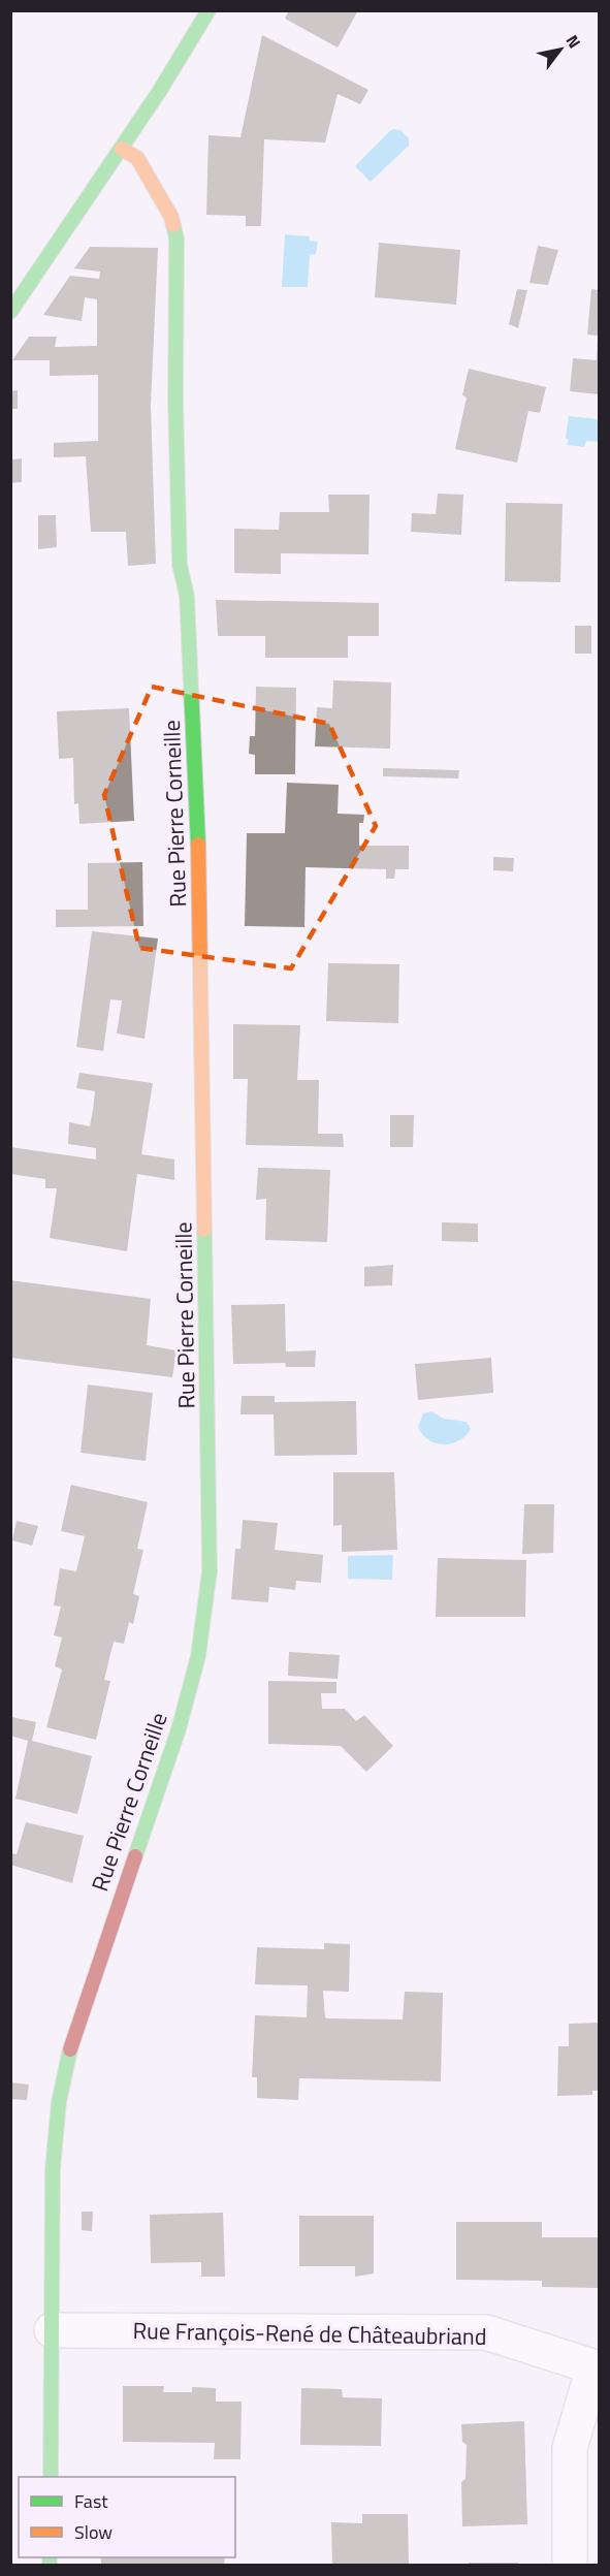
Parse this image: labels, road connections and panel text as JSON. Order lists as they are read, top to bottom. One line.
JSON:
{"streets":{"street":["Rue Pierre Corneille","Rue François-René de Châteaubriand"]},"crossings":[["Rue Pierre Corneille","Rue François-René de Châteaubriand"]],"legend":["Fast","Slow"],"north":"top right"}
